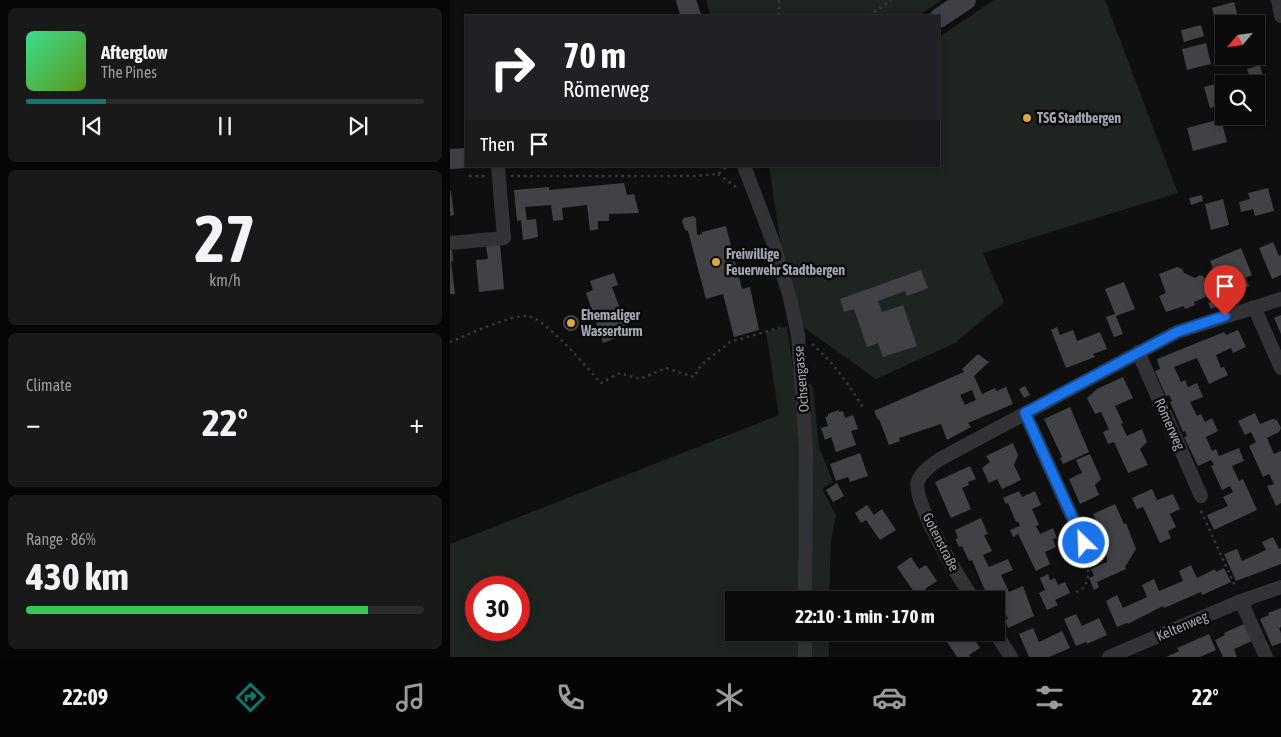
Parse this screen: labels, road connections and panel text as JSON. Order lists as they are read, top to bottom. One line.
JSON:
{"streets":{"street":["Ochsengasse","Römerweg","Gotenstraße","Keltenweg"]},"places":["TSG Stadtbergen","Freiwillige Feuerwehr Stadtbergen","Ehemaliger Wasserturm"],"north":"bottom left","page":{"turn":["70 m","Römerweg"],"song":["Afterglow","The Pines"],"then":"Then","tile":[["27","km/h"],"Climate",["Range · 86%","430 km"]],"heat":["−","22°","+"],"limit":"30","trip":"22:10 · 1 min · 170 m","tabs":["22:09","22°"]}}
